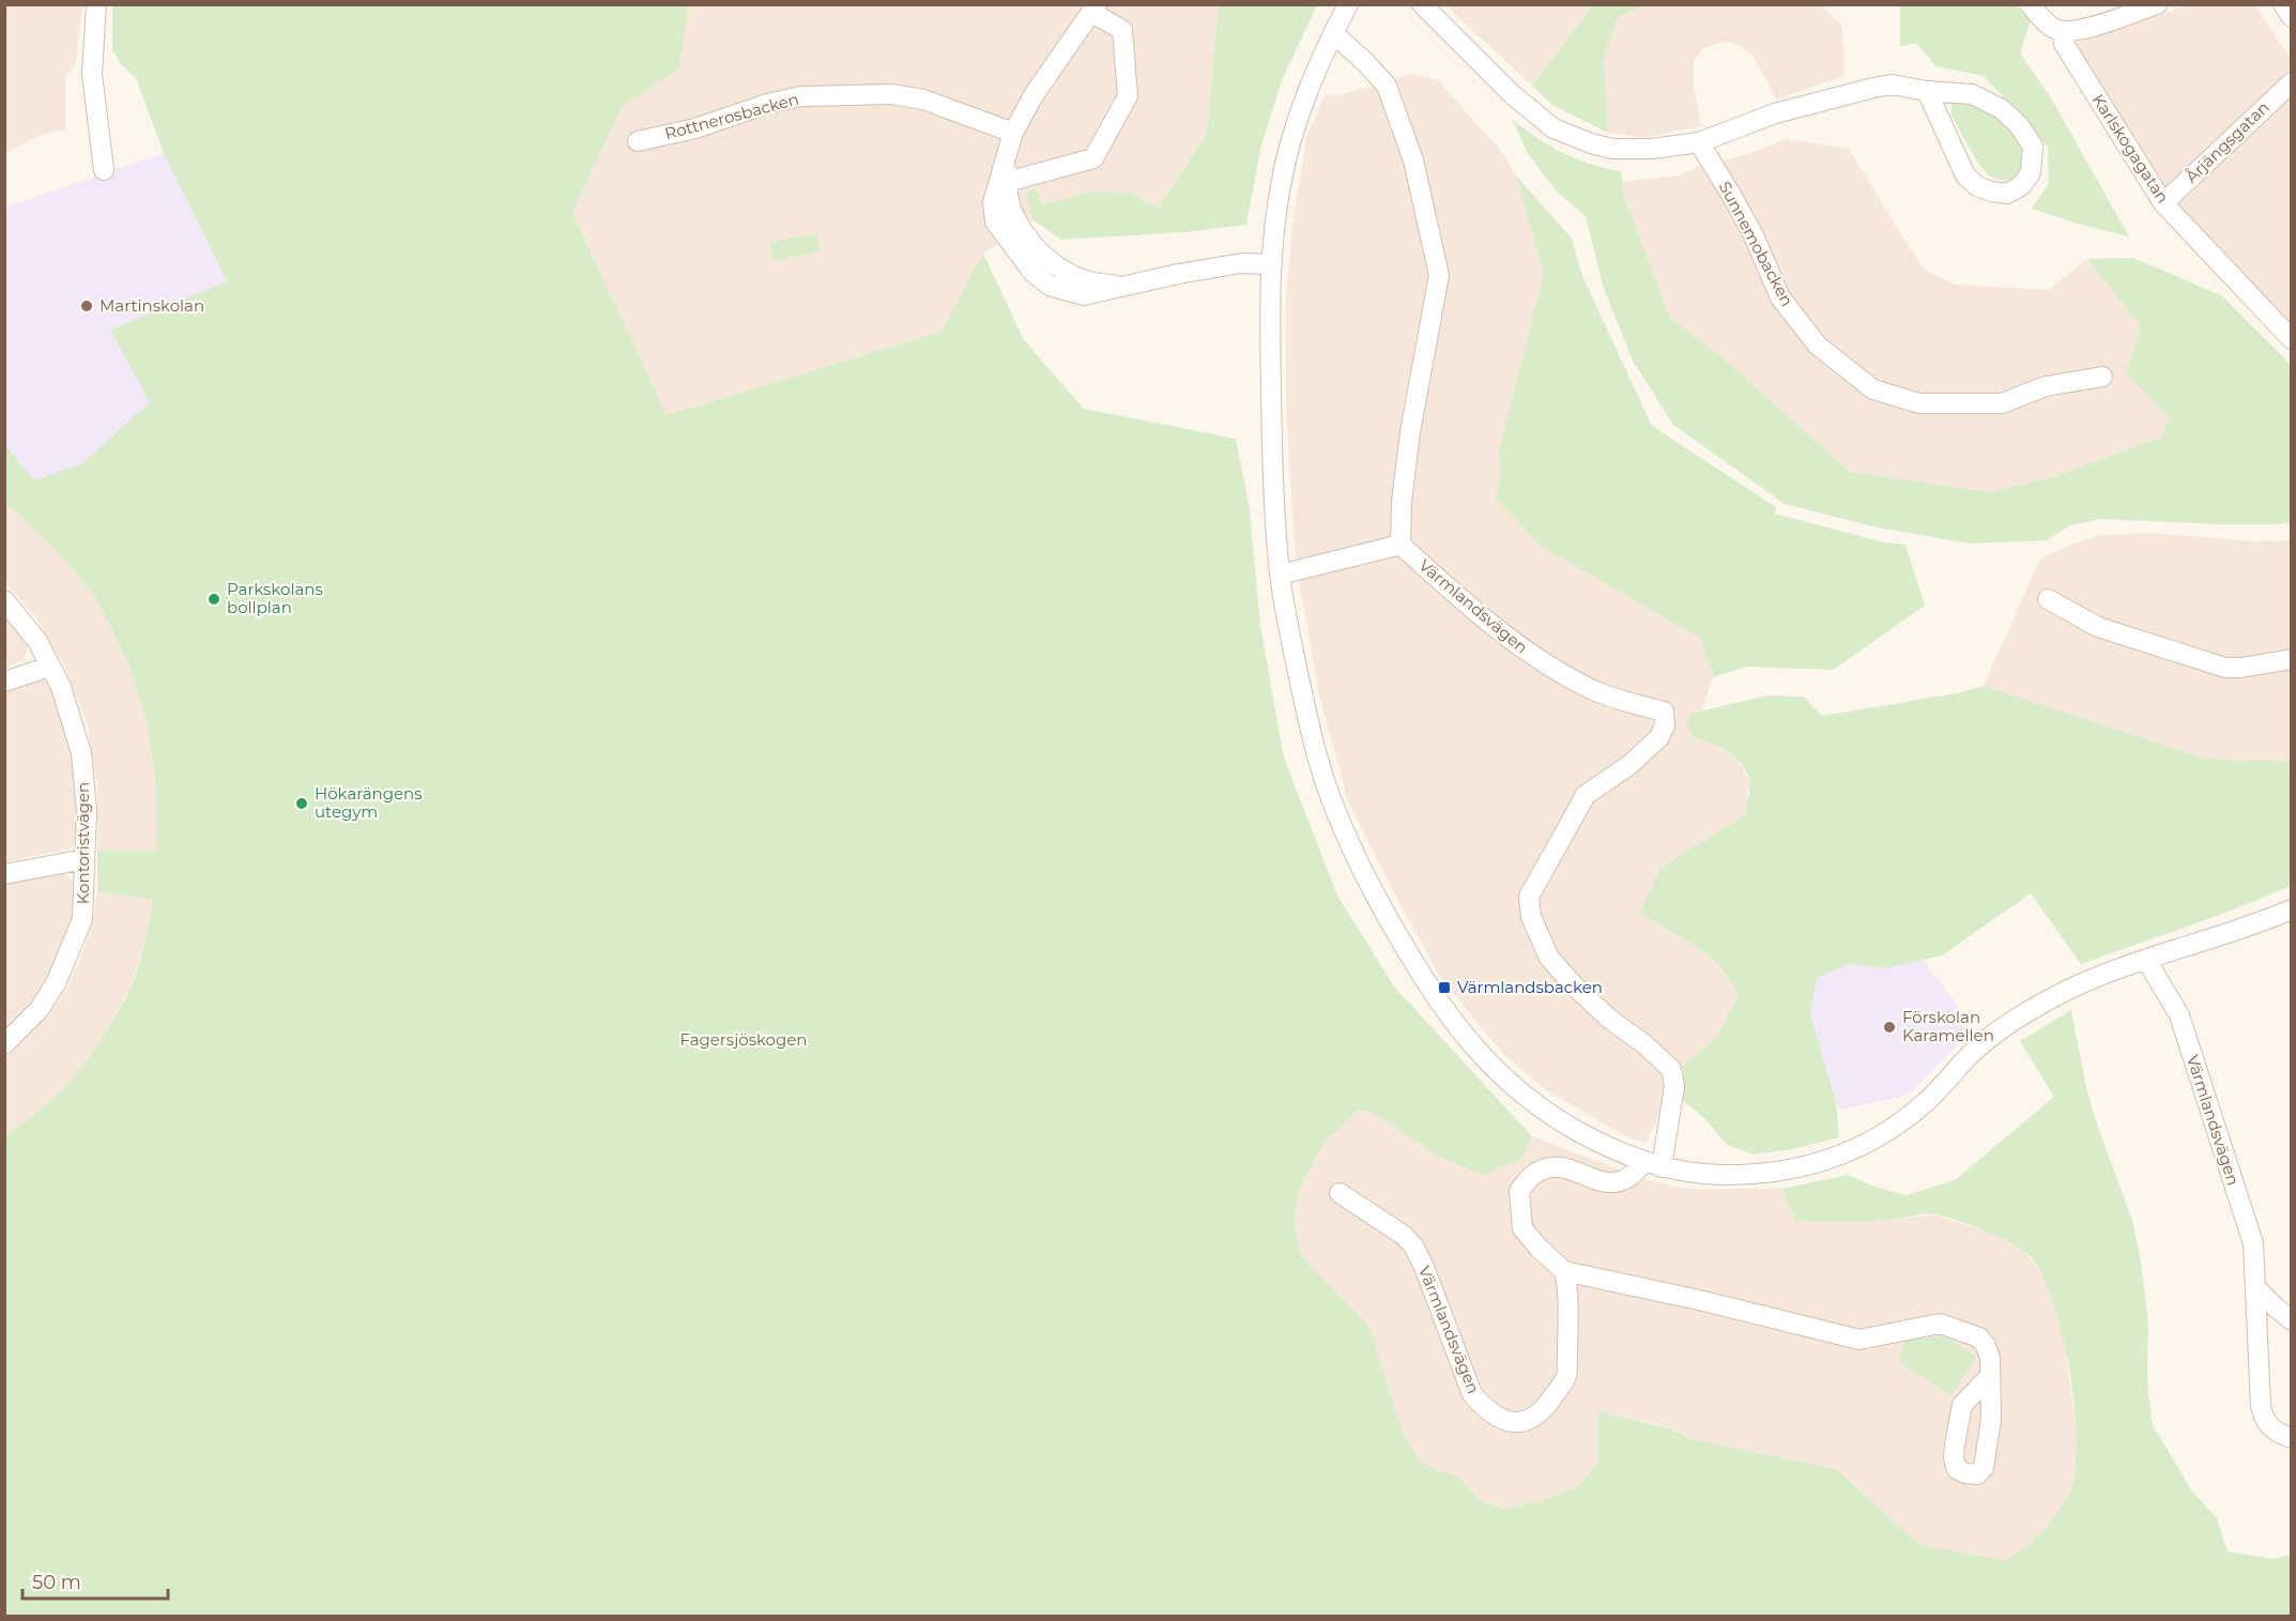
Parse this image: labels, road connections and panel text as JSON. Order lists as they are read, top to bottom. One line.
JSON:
{"streets":{"street":["Rottnerosbacken","Årjängsgatan","Karlskogagatan","Sunnemobacken","Värmlandsvägen","Kontoristvägen"]},"crossings":[["Årjängsgatan","Karlskogagatan"]],"parks":["Fagersjöskogen"],"places":{"other":["Martinskolan","Parkskolans bollplan","Hökarängens utegym","Förskolan Karamellen"],"transit":["Värmlandsbacken"]},"scale_bar":"50 m"}
